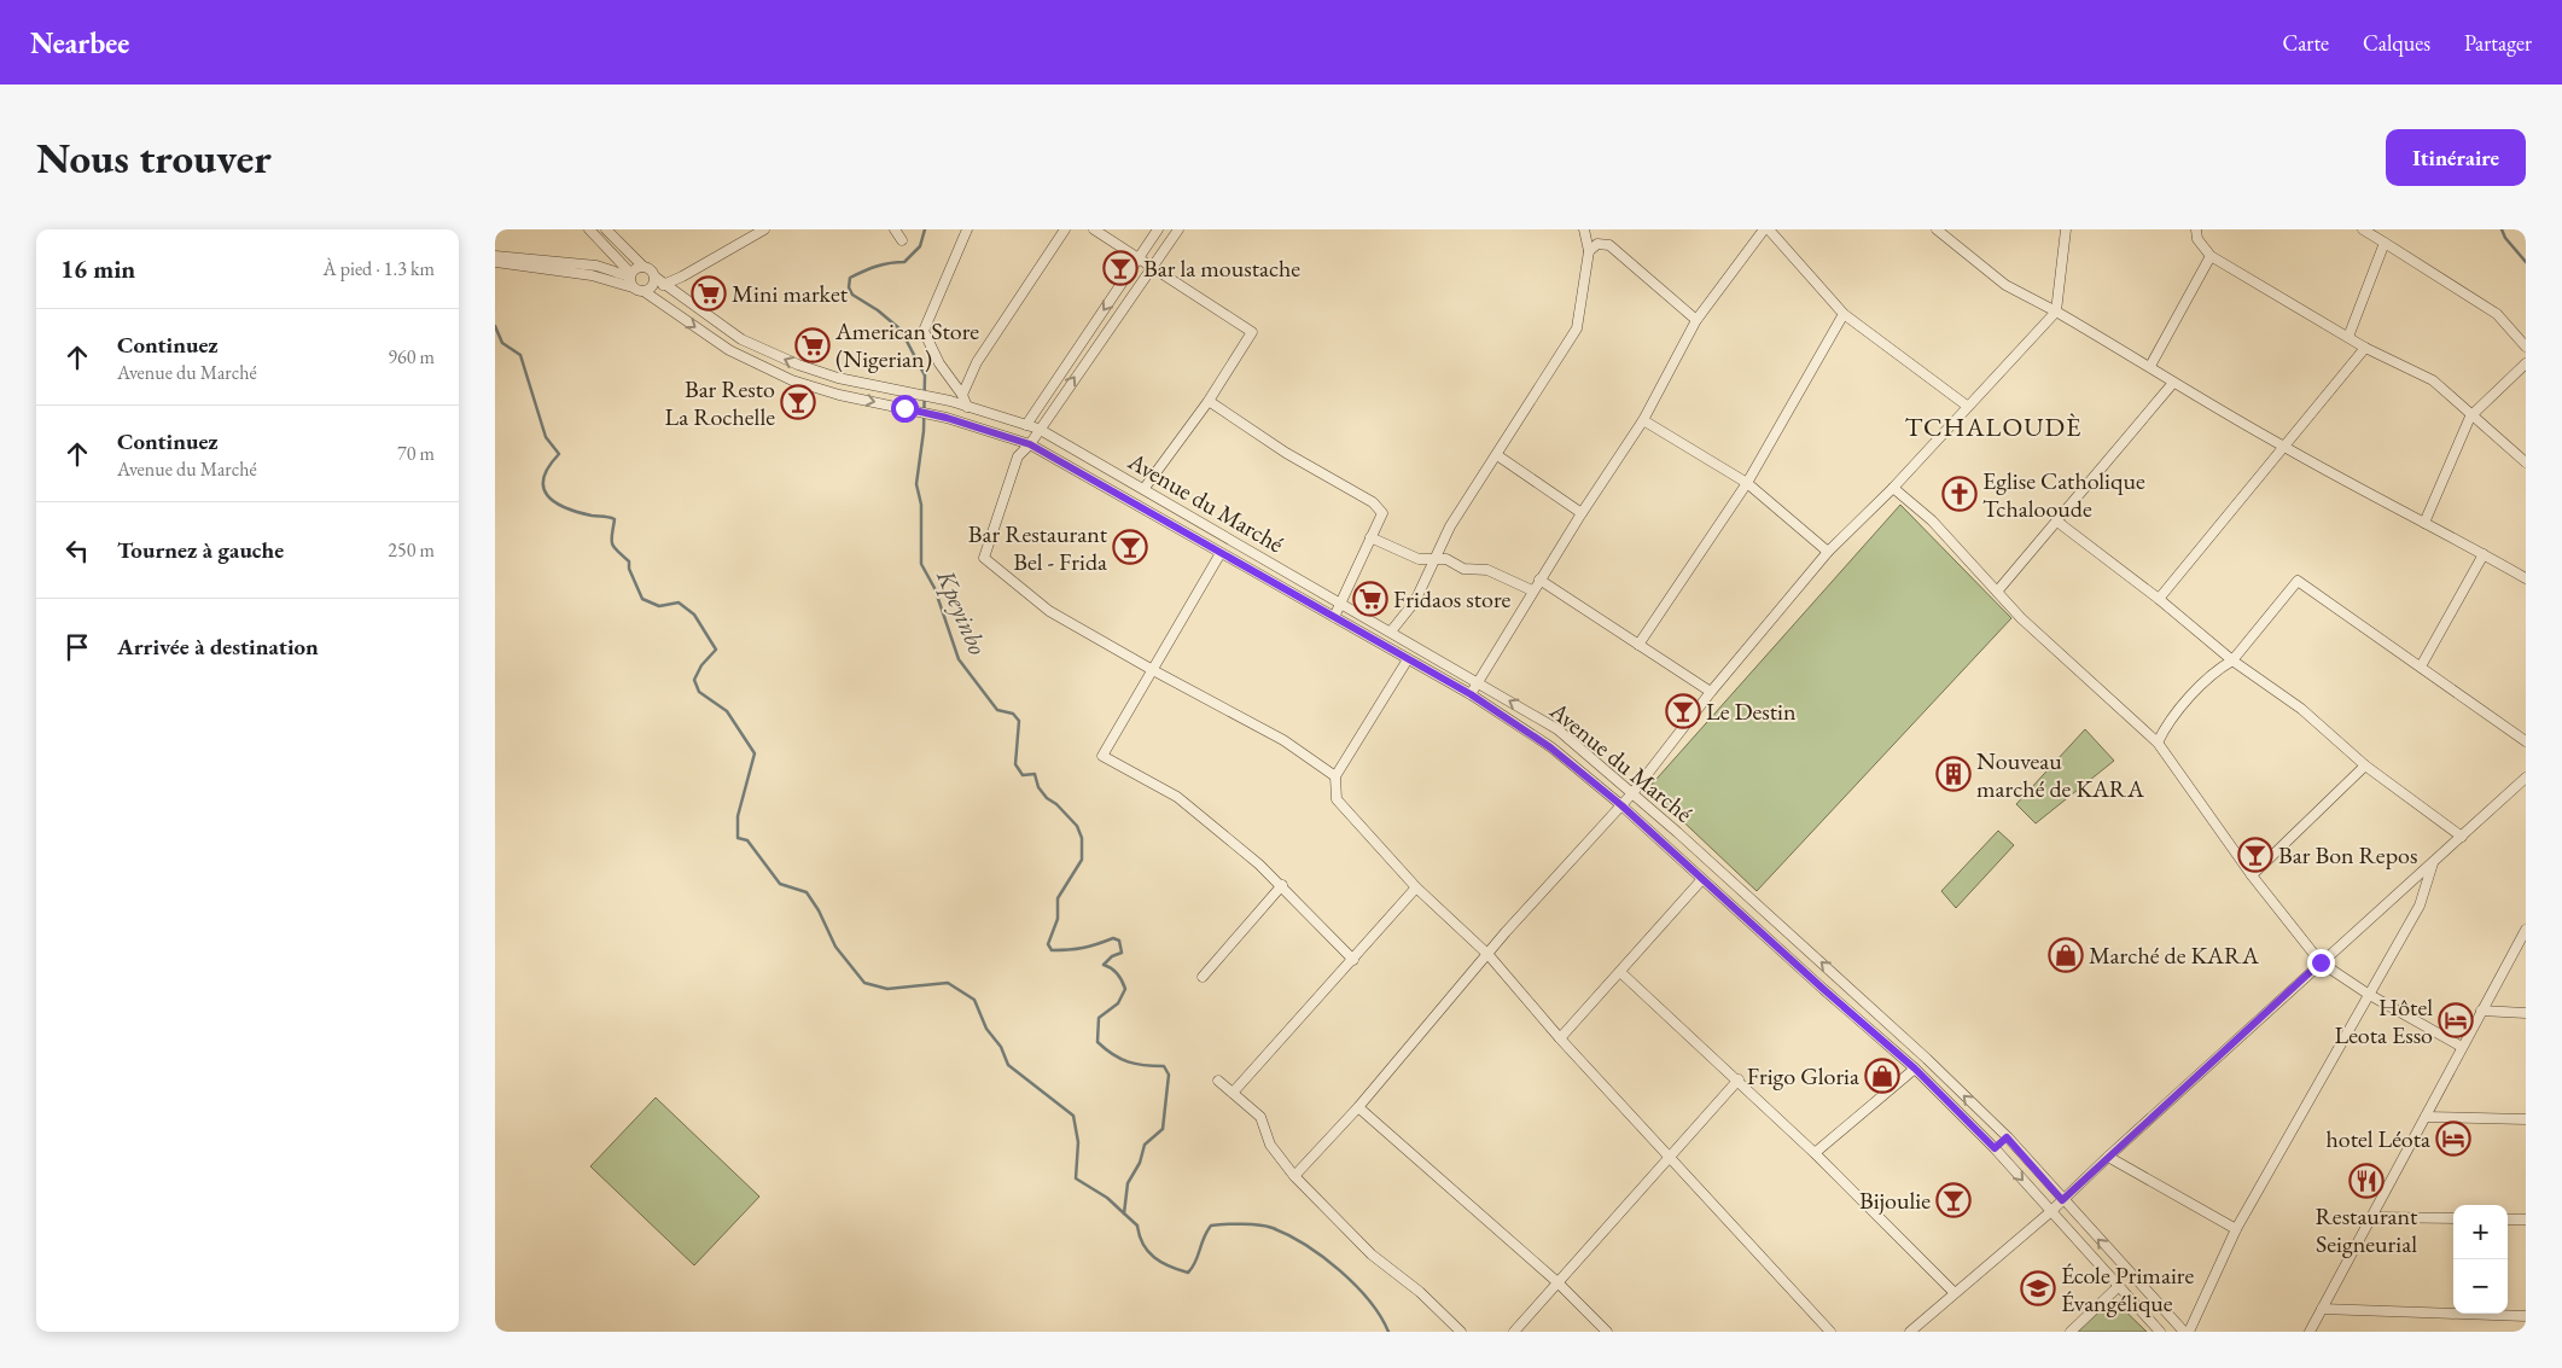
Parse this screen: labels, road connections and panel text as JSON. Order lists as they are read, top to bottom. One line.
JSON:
{"streets":{"street":["Avenue du Marché"]},"districts":["TCHALOUDÈ"],"water":["Kpeyinbo"],"places":{"bar":["Bar la moustache","Bar Resto La Rochelle","Bar Restaurant Bel - Frida","Le Destin","Bar Bon Repos","Bijoulie"],"supermarket":["Mini market","American Store (Nigerian)","Fridaos store"],"church":["Eglise Catholique Tchalooude"],"building":["Nouveau marché de KARA"],"shop":["Marché de KARA","Frigo Gloria"],"hotel":["Hôtel Leota Esso","hotel Léota"],"restaurant":["Restaurant Seigneurial"],"school or university":["École Primaire Évangélique"]},"page":{"header":"Nearbee","nav":["Carte","Calques","Partager"],"buttons":"Itinéraire","title":"Nous trouver","heading":["16 min","À pied · 1.3 km"],"list":[["Continuez","Avenue du Marché","960 m"],["Continuez","Avenue du Marché","70 m"],["Tournez à gauche","250 m"],"Arrivée à destination"],"map_buttons":["+","−"]}}
